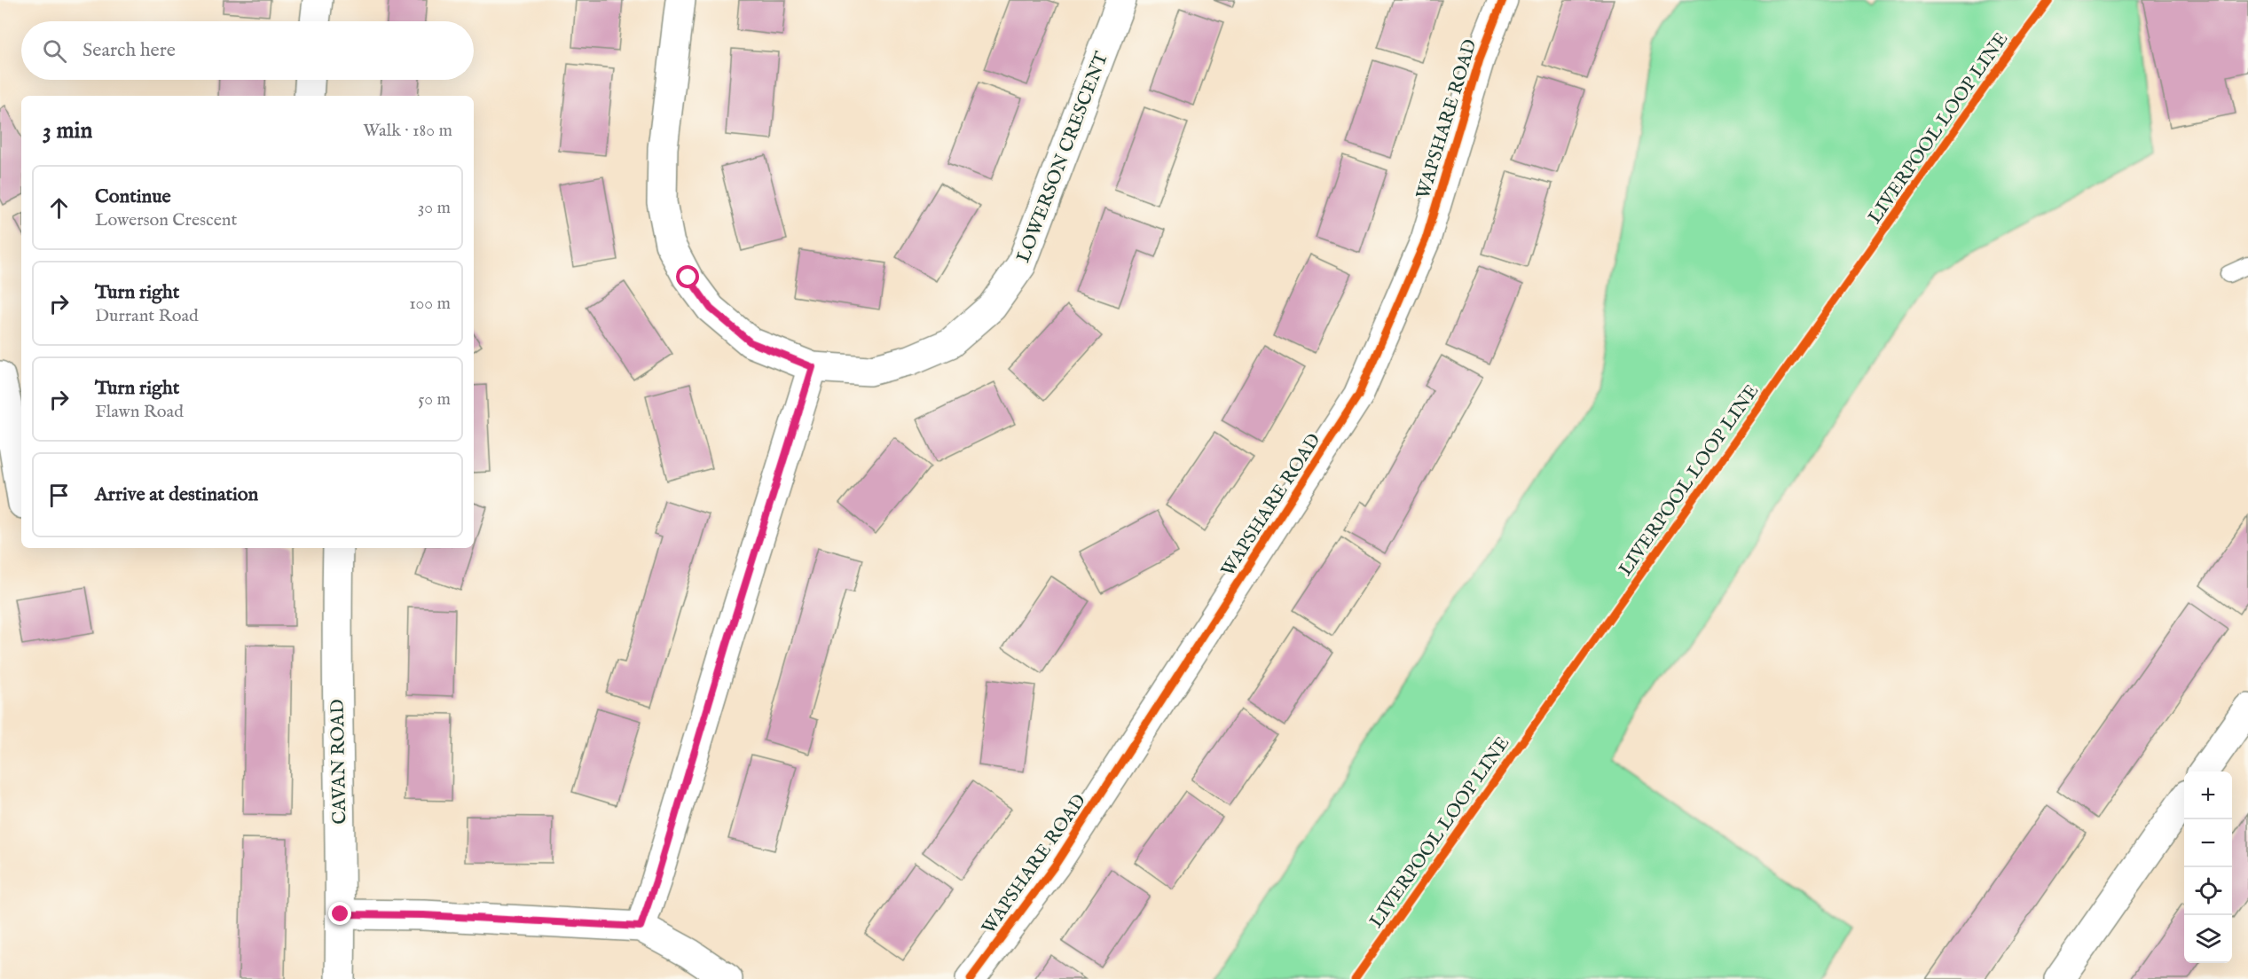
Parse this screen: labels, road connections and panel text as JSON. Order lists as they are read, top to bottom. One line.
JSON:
{"streets":{"street":["WAPSHARE ROAD","LOWERSON CRESCENT","CAVAN ROAD"],"cycle path":["LIVERPOOL LOOP LINE"]},"page":{"search":"Search here","heading":["3 min","Walk · 180 m"],"list":[["Continue","Lowerson Crescent","30 m"],["Turn right","Durrant Road","100 m"],["Turn right","Flawn Road","50 m"],"Arrive at destination"],"map_buttons":["+","−"]}}
